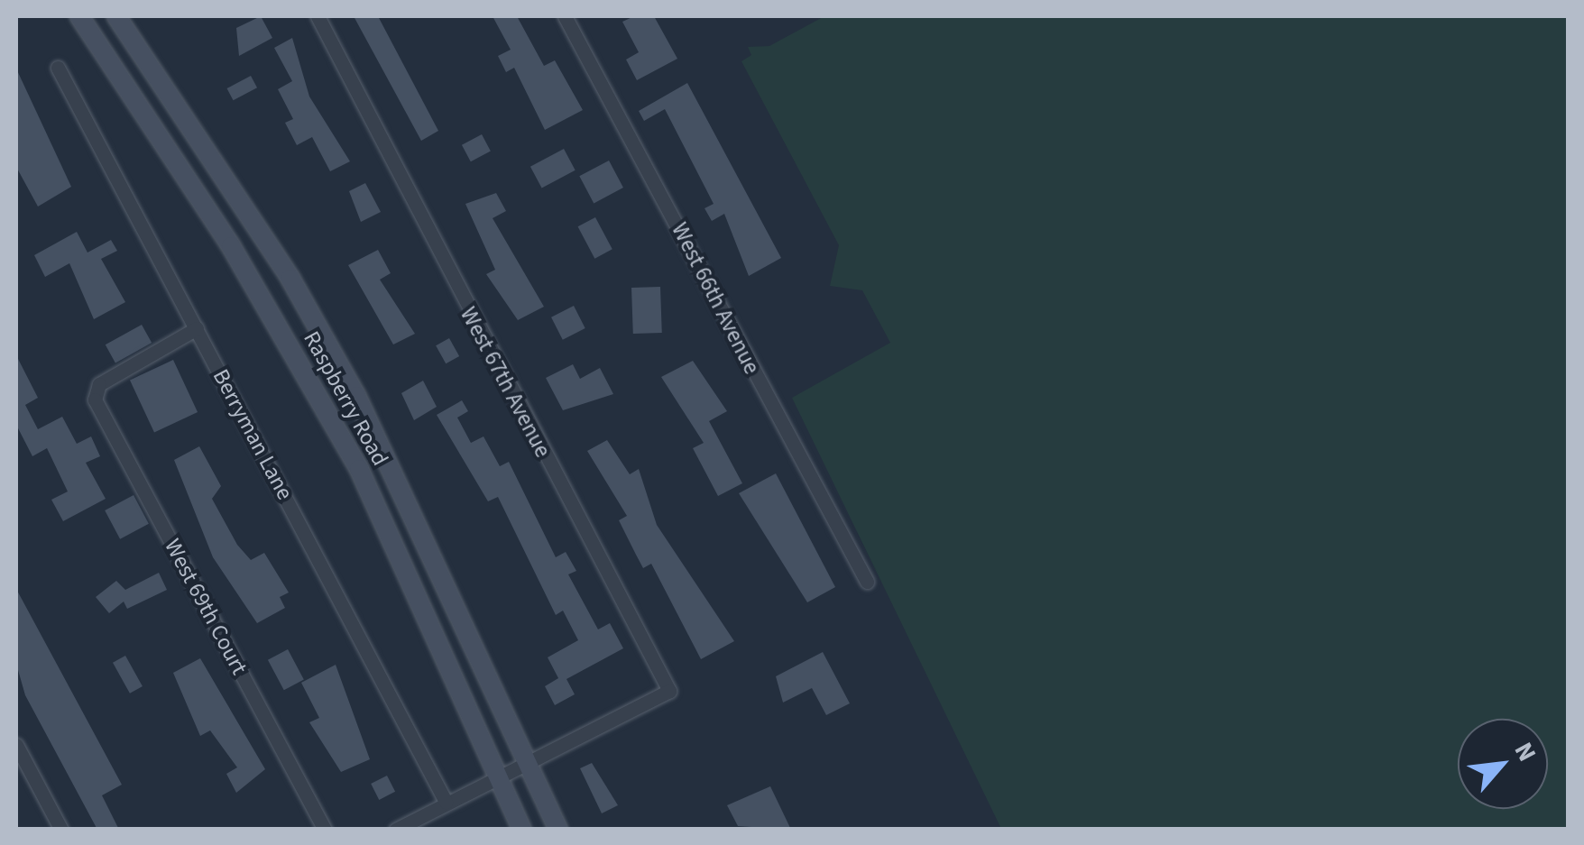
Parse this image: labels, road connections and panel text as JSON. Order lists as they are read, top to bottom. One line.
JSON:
{"streets":{"main road":["Raspberry Road"],"street":["West 66th Avenue","West 67th Avenue","Berryman Lane","West 69th Court"]},"crossings":[["West 67th Avenue","Raspberry Road"],["Berryman Lane","West 69th Court"]],"north":"top right"}
